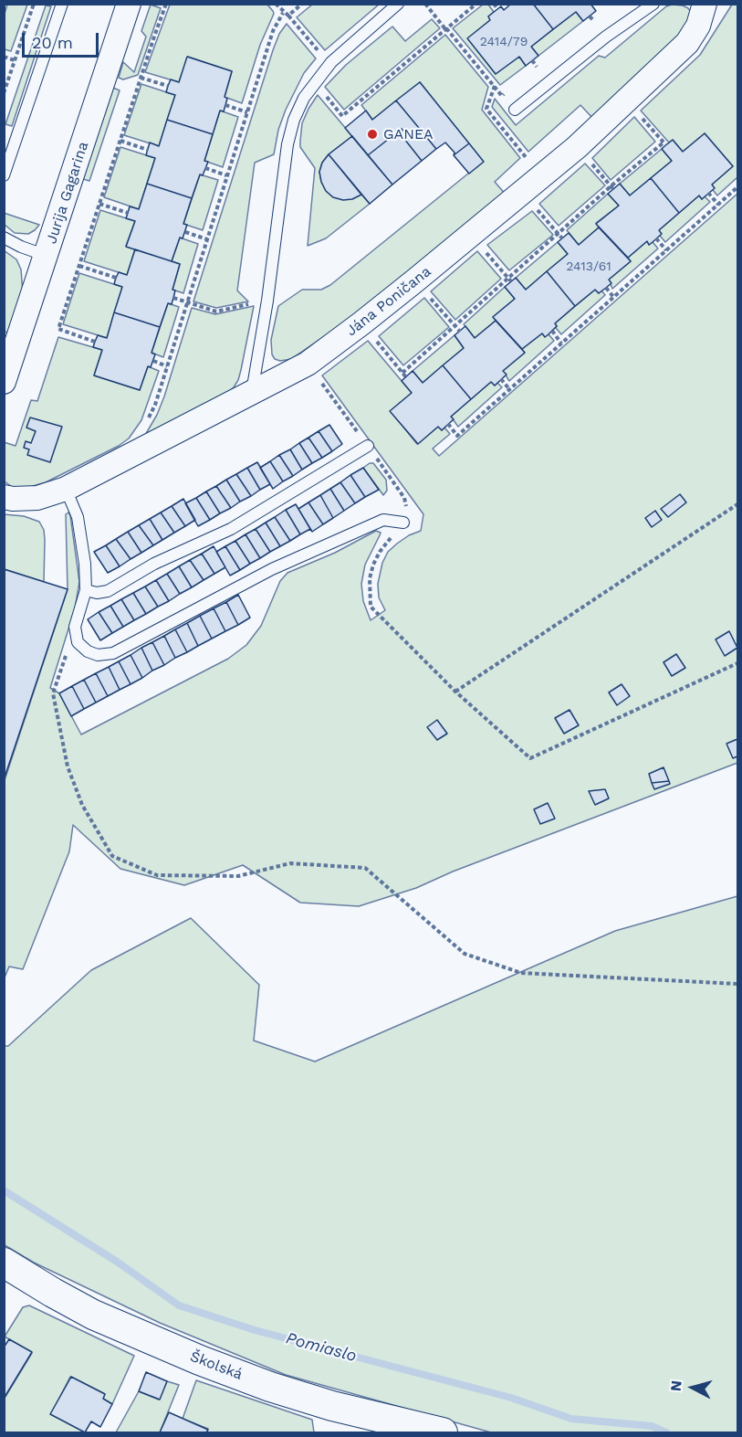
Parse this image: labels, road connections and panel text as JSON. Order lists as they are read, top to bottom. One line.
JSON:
{"streets":{"street":["Jurija Gagarina","Jána Poničana","Školská"]},"water":["Pomiaslo"],"places":["GANEA"],"house_numbers":["2414/79","2413/61"],"scale_bar":"20 m","north":"left"}
